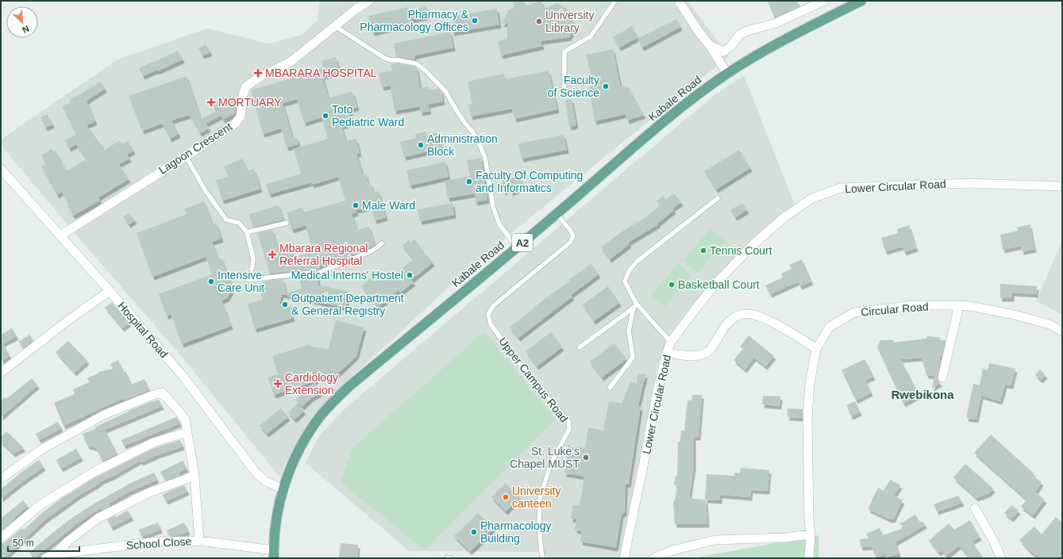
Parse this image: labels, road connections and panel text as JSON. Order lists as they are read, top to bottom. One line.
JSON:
{"streets":{"main road":["Kabale Road","A2"],"street":["Lagoon Crescent","Lower Circular Road","Circular Road","Hospital Road","School Close"],"lane":["Upper Campus Road"]},"crossings":[["Kabale Road","Hospital Road"],["Kabale Road","Upper Campus Road"],["Kabale Road","School Close"],["Lagoon Crescent","Hospital Road"]],"districts":["Rwebikona"],"places":{"other":["Pharmacy & Pharmacology Offices","University Library","Faculty of Science","Toto Pediatric Ward","Administration Block","Faculty Of Computing and Informatics","Male Ward","Tennis Court","Medical Interns' Hostel","Intensive Care Unit","Basketball Court","Outpatient Department & General Registry","St. Luke's Chapel MUST","University canteen","Pharmacology Building"],"health":["MBARARA HOSPITAL","MORTUARY","Mbarara Regional Referral Hospital","Cardiology Extension"]},"scale_bar":"50 m","north":"bottom right"}
